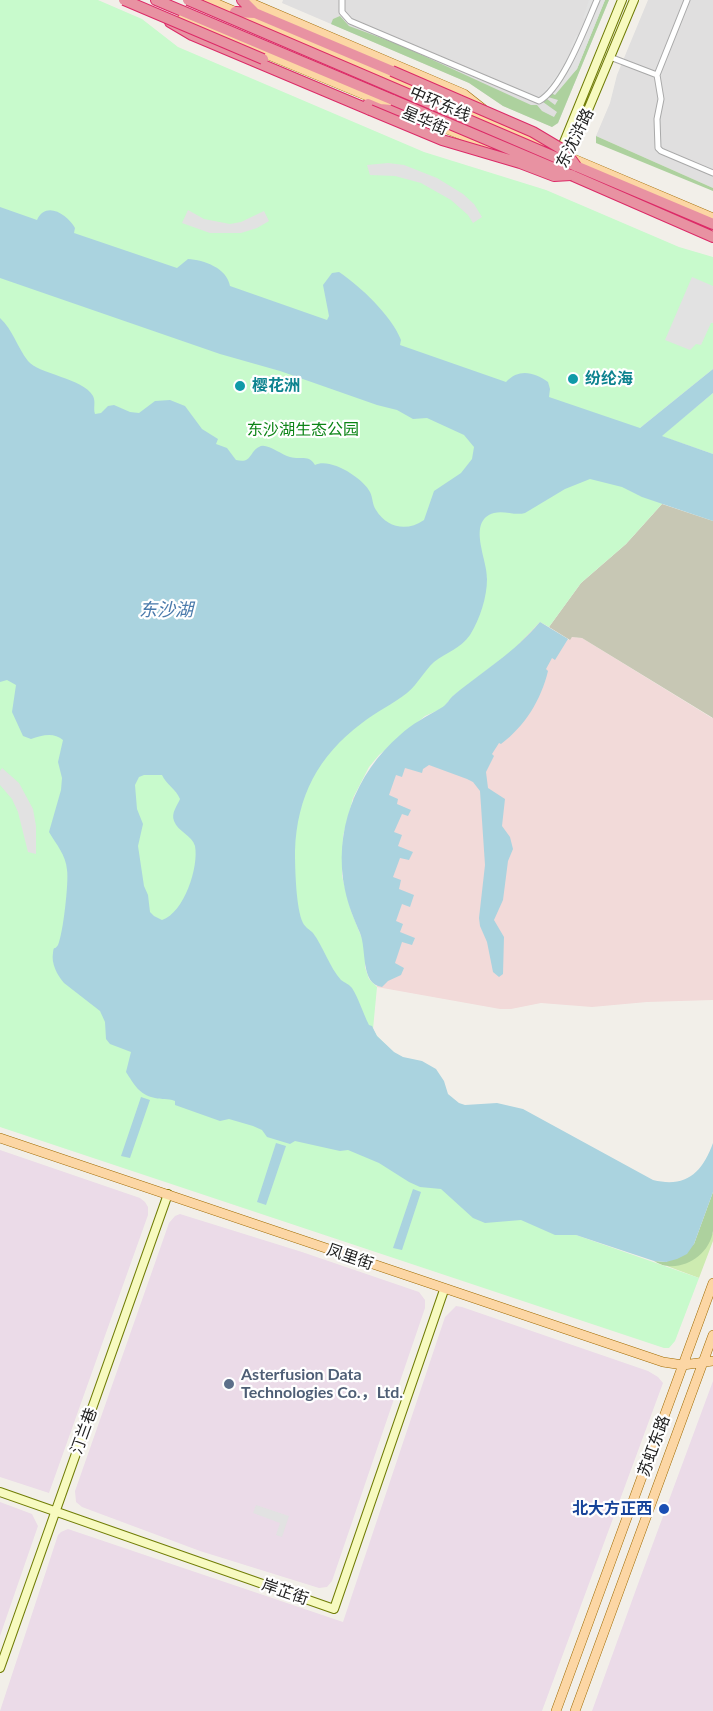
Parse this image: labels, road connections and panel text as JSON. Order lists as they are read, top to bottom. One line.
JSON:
{"streets":{"highway":["中环东线"],"main road":["星华街","凤里街","苏虹东路"],"street":["东沈浒路","汀兰巷","岸芷街"]},"crossings":[["中环东线","星华街"],["星华街","东沈浒路"],["凤里街","汀兰巷"],["凤里街","苏虹东路"],["凤里街","岸芷街"],["汀兰巷","岸芷街"]],"water":["东沙湖"],"parks":["东沙湖生态公园"],"places":["纷纶海","樱花洲","Asterfusion Data Technologies Co.，Ltd.","北大方正西"]}
